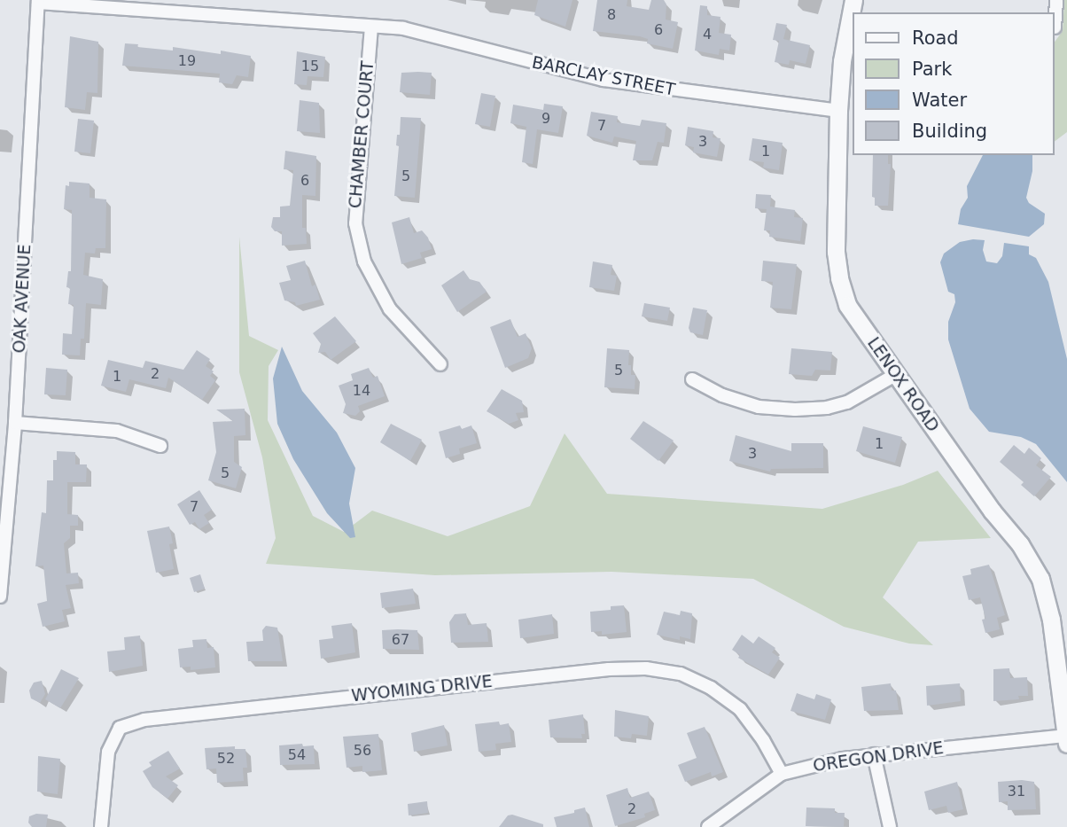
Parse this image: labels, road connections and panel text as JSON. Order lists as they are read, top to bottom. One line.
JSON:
{"streets":{"street":["BARCLAY STREET","CHAMBER COURT","OAK AVENUE","LENOX ROAD","WYOMING DRIVE","OREGON DRIVE"]},"crossings":[["BARCLAY STREET","CHAMBER COURT"],["BARCLAY STREET","OAK AVENUE"],["BARCLAY STREET","LENOX ROAD"],["LENOX ROAD","OREGON DRIVE"],["WYOMING DRIVE","OREGON DRIVE"]],"house_numbers":["8","6","4","19","15","9","7","3","1","5","6","5","2","1","14","1","3","5","7","67","56","54","52","31","2"],"legend":["Road","Park","Water","Building"]}
